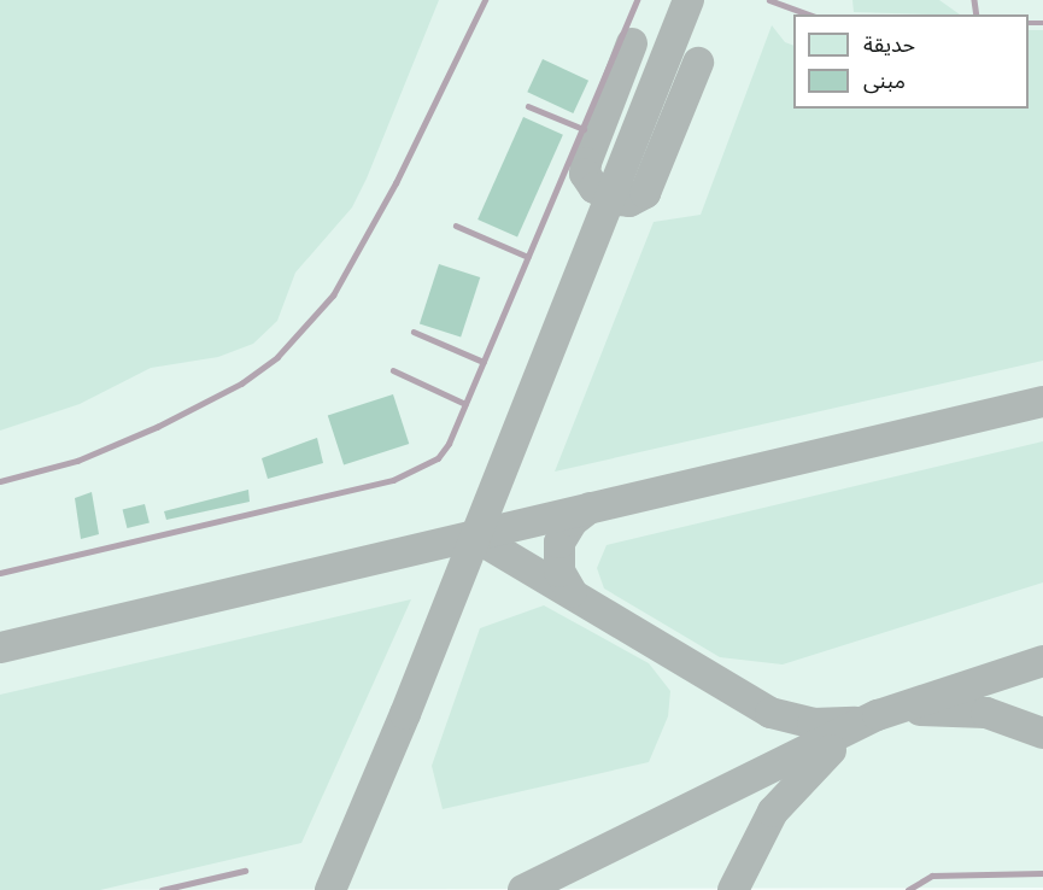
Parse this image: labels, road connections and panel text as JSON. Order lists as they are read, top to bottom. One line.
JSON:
{"legend":["حديقة","مبنى"]}
